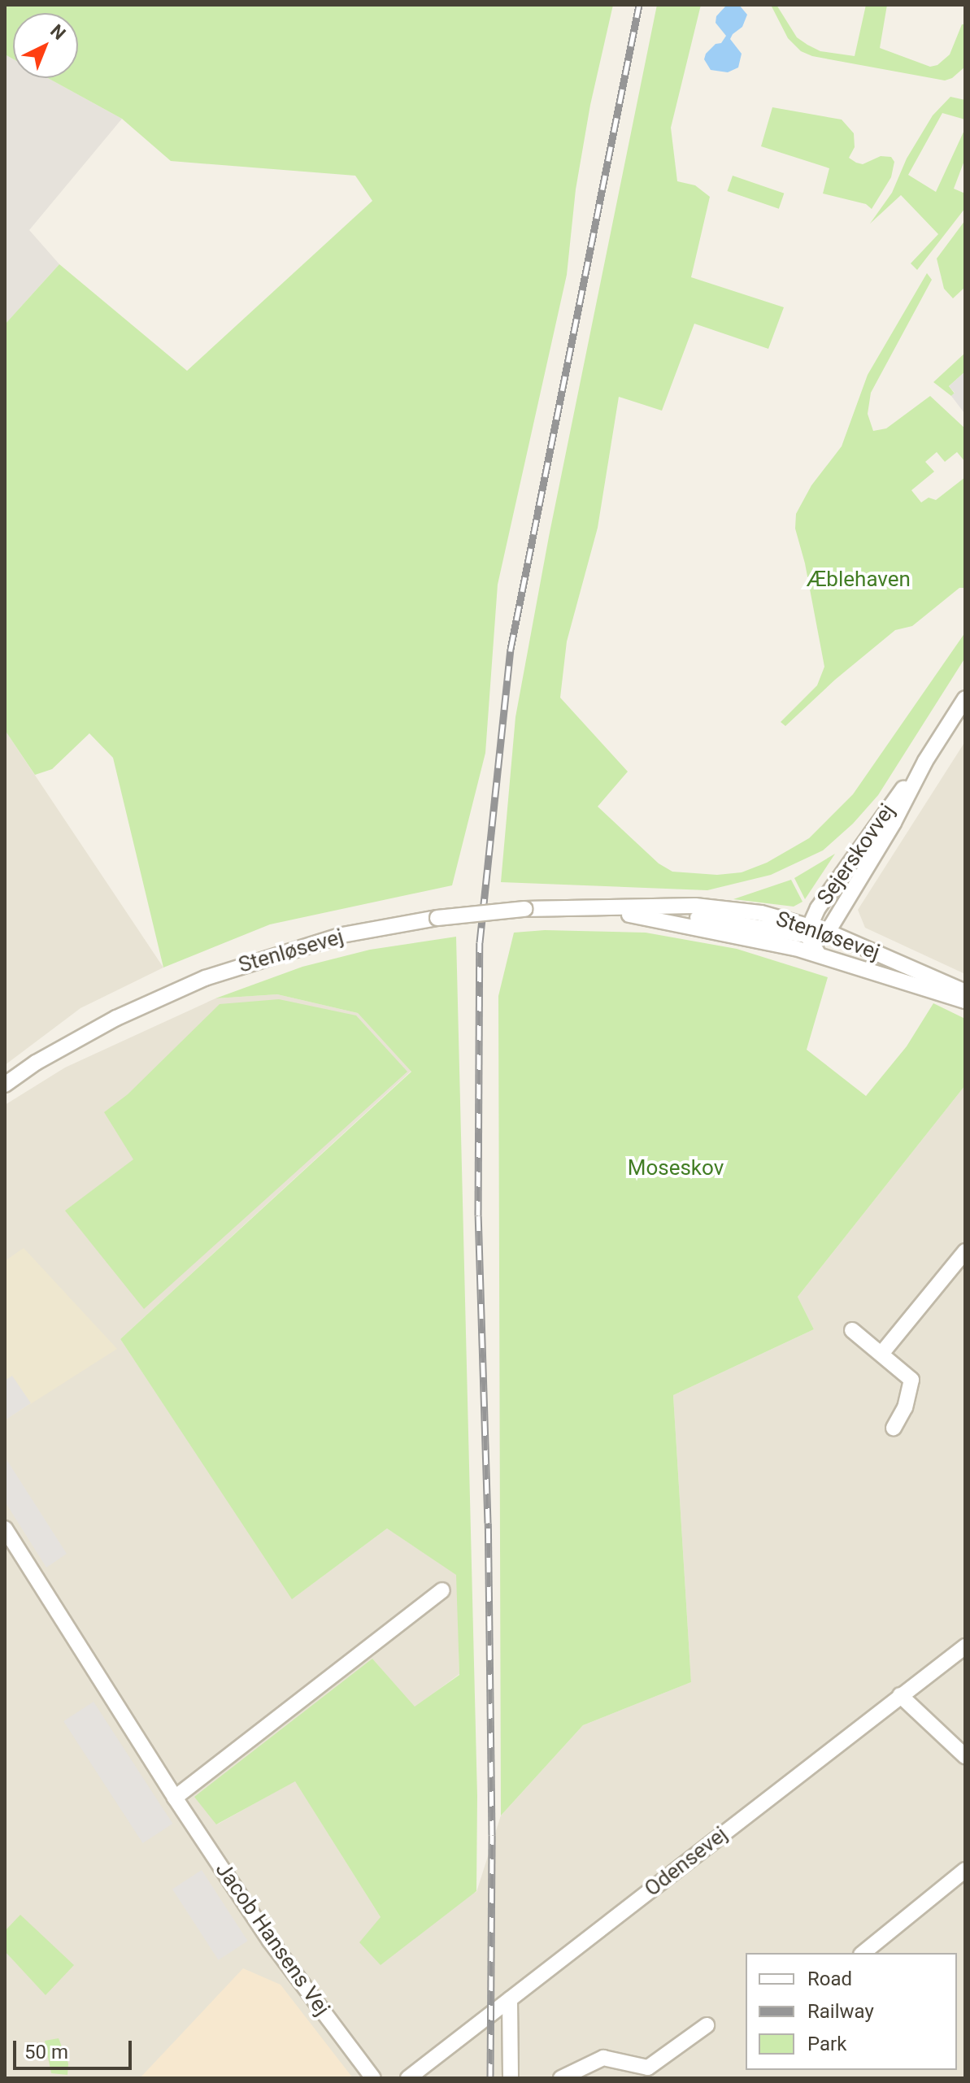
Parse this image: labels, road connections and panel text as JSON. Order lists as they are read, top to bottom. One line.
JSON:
{"streets":{"street":["Sejerskovvej","Stenløsevej","Odensevej","Jacob Hansens Vej"]},"crossings":[["Sejerskovvej","Stenløsevej"]],"parks":["Æblehaven","Moseskov"],"legend":["Road","Railway","Park"],"scale_bar":"50 m","north":"top right"}
